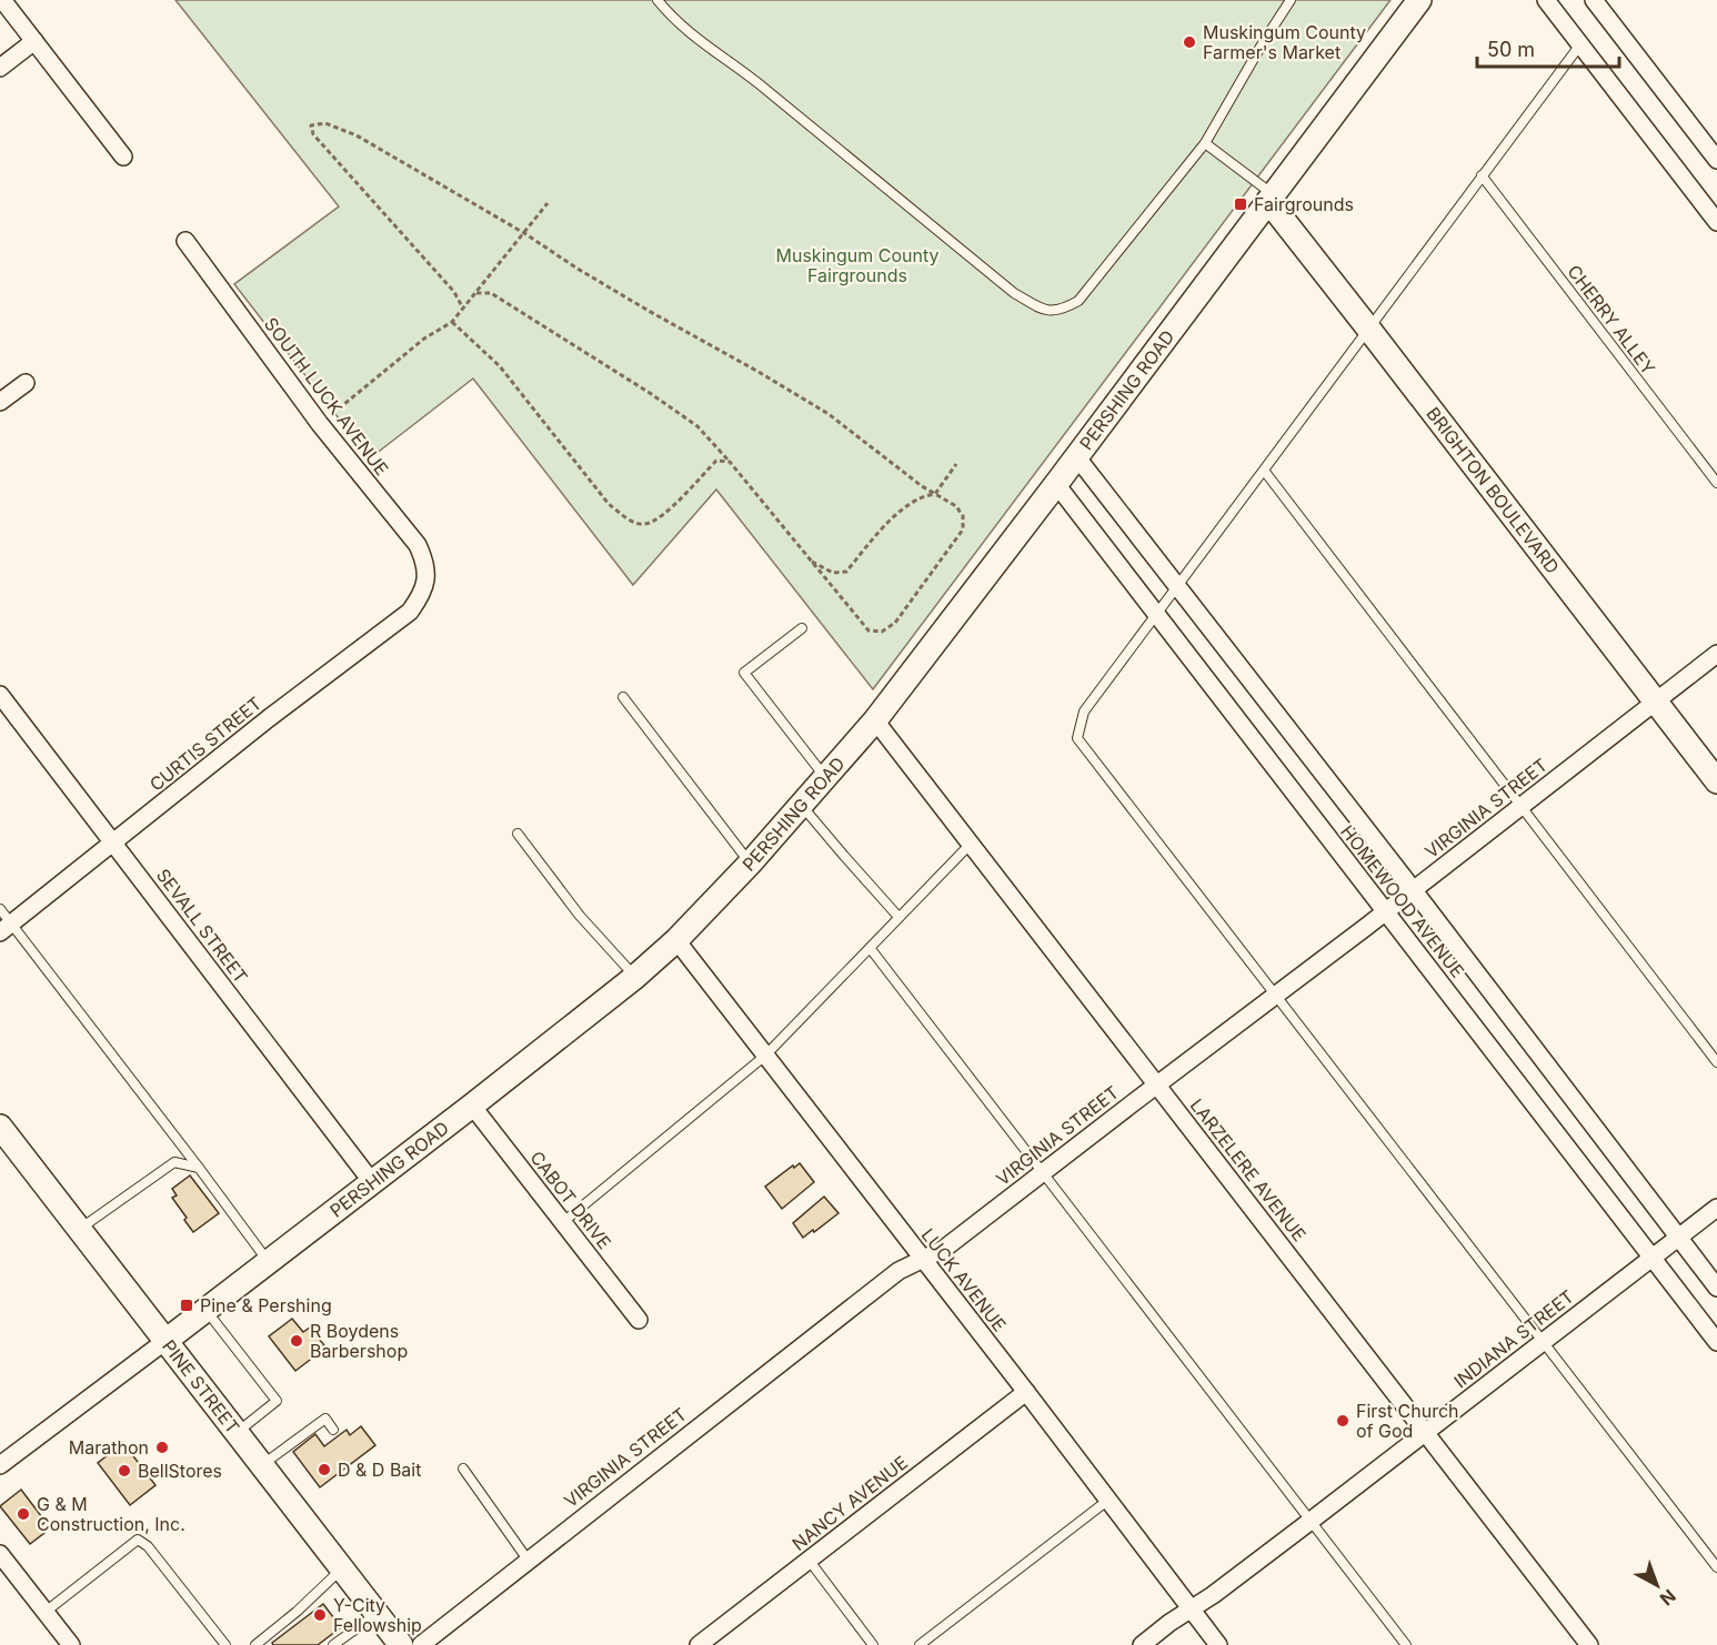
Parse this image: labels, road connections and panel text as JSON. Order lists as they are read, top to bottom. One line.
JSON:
{"streets":{"street":["PERSHING ROAD","SOUTH LUCK AVENUE","BRIGHTON BOULEVARD","CURTIS STREET","VIRGINIA STREET","HOMEWOOD AVENUE","SEVALL STREET","LARZELERE AVENUE","CABOT DRIVE","LUCK AVENUE","INDIANA STREET","PINE STREET","NANCY AVENUE"],"lane":["CHERRY ALLEY"]},"crossings":[["PERSHING ROAD","BRIGHTON BOULEVARD"],["PERSHING ROAD","HOMEWOOD AVENUE"],["PERSHING ROAD","SEVALL STREET"],["PERSHING ROAD","LARZELERE AVENUE"],["PERSHING ROAD","CABOT DRIVE"],["PERSHING ROAD","LUCK AVENUE"],["PERSHING ROAD","PINE STREET"],["SOUTH LUCK AVENUE","CURTIS STREET"],["BRIGHTON BOULEVARD","VIRGINIA STREET"],["CURTIS STREET","SEVALL STREET"],["VIRGINIA STREET","HOMEWOOD AVENUE"],["VIRGINIA STREET","LARZELERE AVENUE"],["VIRGINIA STREET","LUCK AVENUE"],["HOMEWOOD AVENUE","INDIANA STREET"],["LARZELERE AVENUE","INDIANA STREET"],["LUCK AVENUE","INDIANA STREET"],["LUCK AVENUE","NANCY AVENUE"]],"parks":["Muskingum County Fairgrounds"],"places":{"other":["Muskingum County Farmer's Market","R Boydens Barbershop","First Church of God","Marathon","D & D Bait","BellStores","G & M Construction, Inc.","Y-City Fellowship"],"transit":["Fairgrounds","Pine & Pershing"]},"scale_bar":"50 m","north":"bottom right"}
